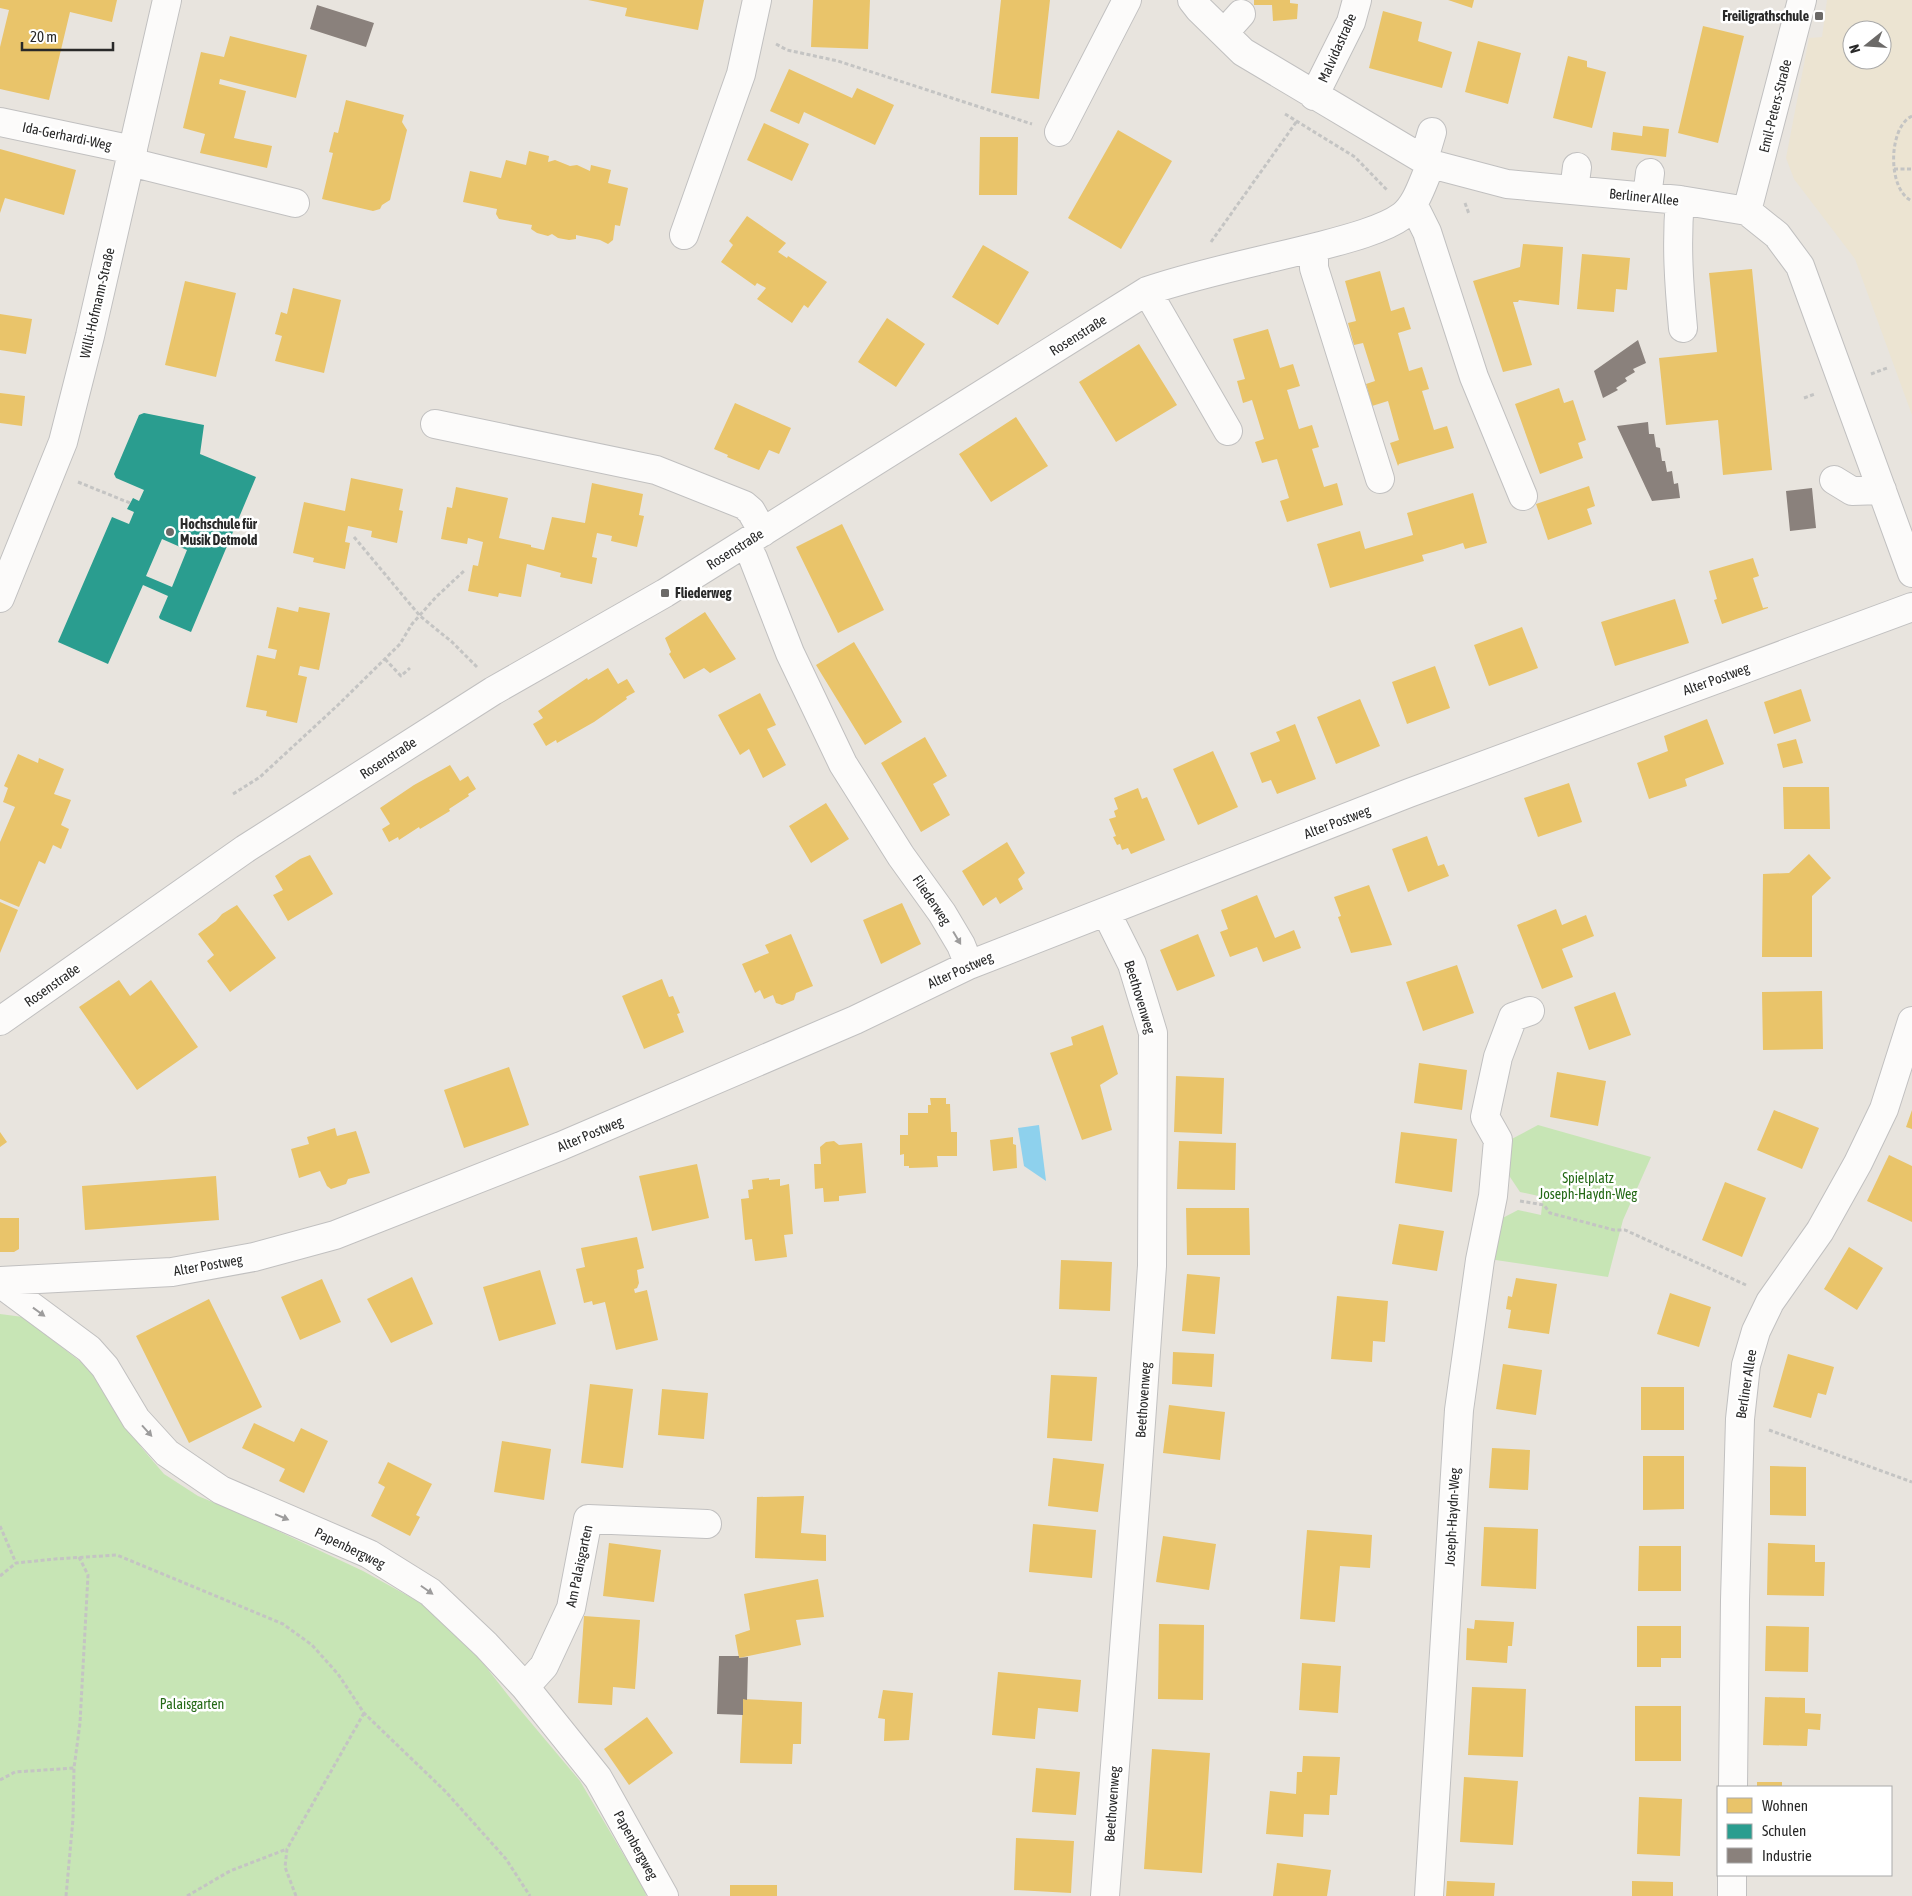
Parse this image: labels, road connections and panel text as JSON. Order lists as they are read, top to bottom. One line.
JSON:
{"streets":{"street":["Malvidastraße","Emil-Peters-Straße","Ida-Gerhardi-Weg","Berliner Allee","Willi-Hofmann-Straße","Rosenstraße","Alter Postweg","Fliederweg","Beethovenweg","Joseph-Haydn-Weg","Papenbergweg","Am Palaisgarten"]},"crossings":[["Malvidastraße","Berliner Allee"],["Emil-Peters-Straße","Berliner Allee"],["Ida-Gerhardi-Weg","Willi-Hofmann-Straße"],["Berliner Allee","Rosenstraße"],["Rosenstraße","Fliederweg"],["Alter Postweg","Fliederweg"],["Alter Postweg","Beethovenweg"],["Alter Postweg","Papenbergweg"],["Papenbergweg","Am Palaisgarten"]],"one_way":["Fliederweg","Papenbergweg"],"parks":["Spielplatz Joseph-Haydn-Weg","Palaisgarten"],"places":{"transit":["Freiligrathschule","Fliederweg"],"other":["Hochschule für Musik Detmold"]},"legend":["Wohnen","Schulen","Industrie"],"scale_bar":"20 m","north":"left"}
